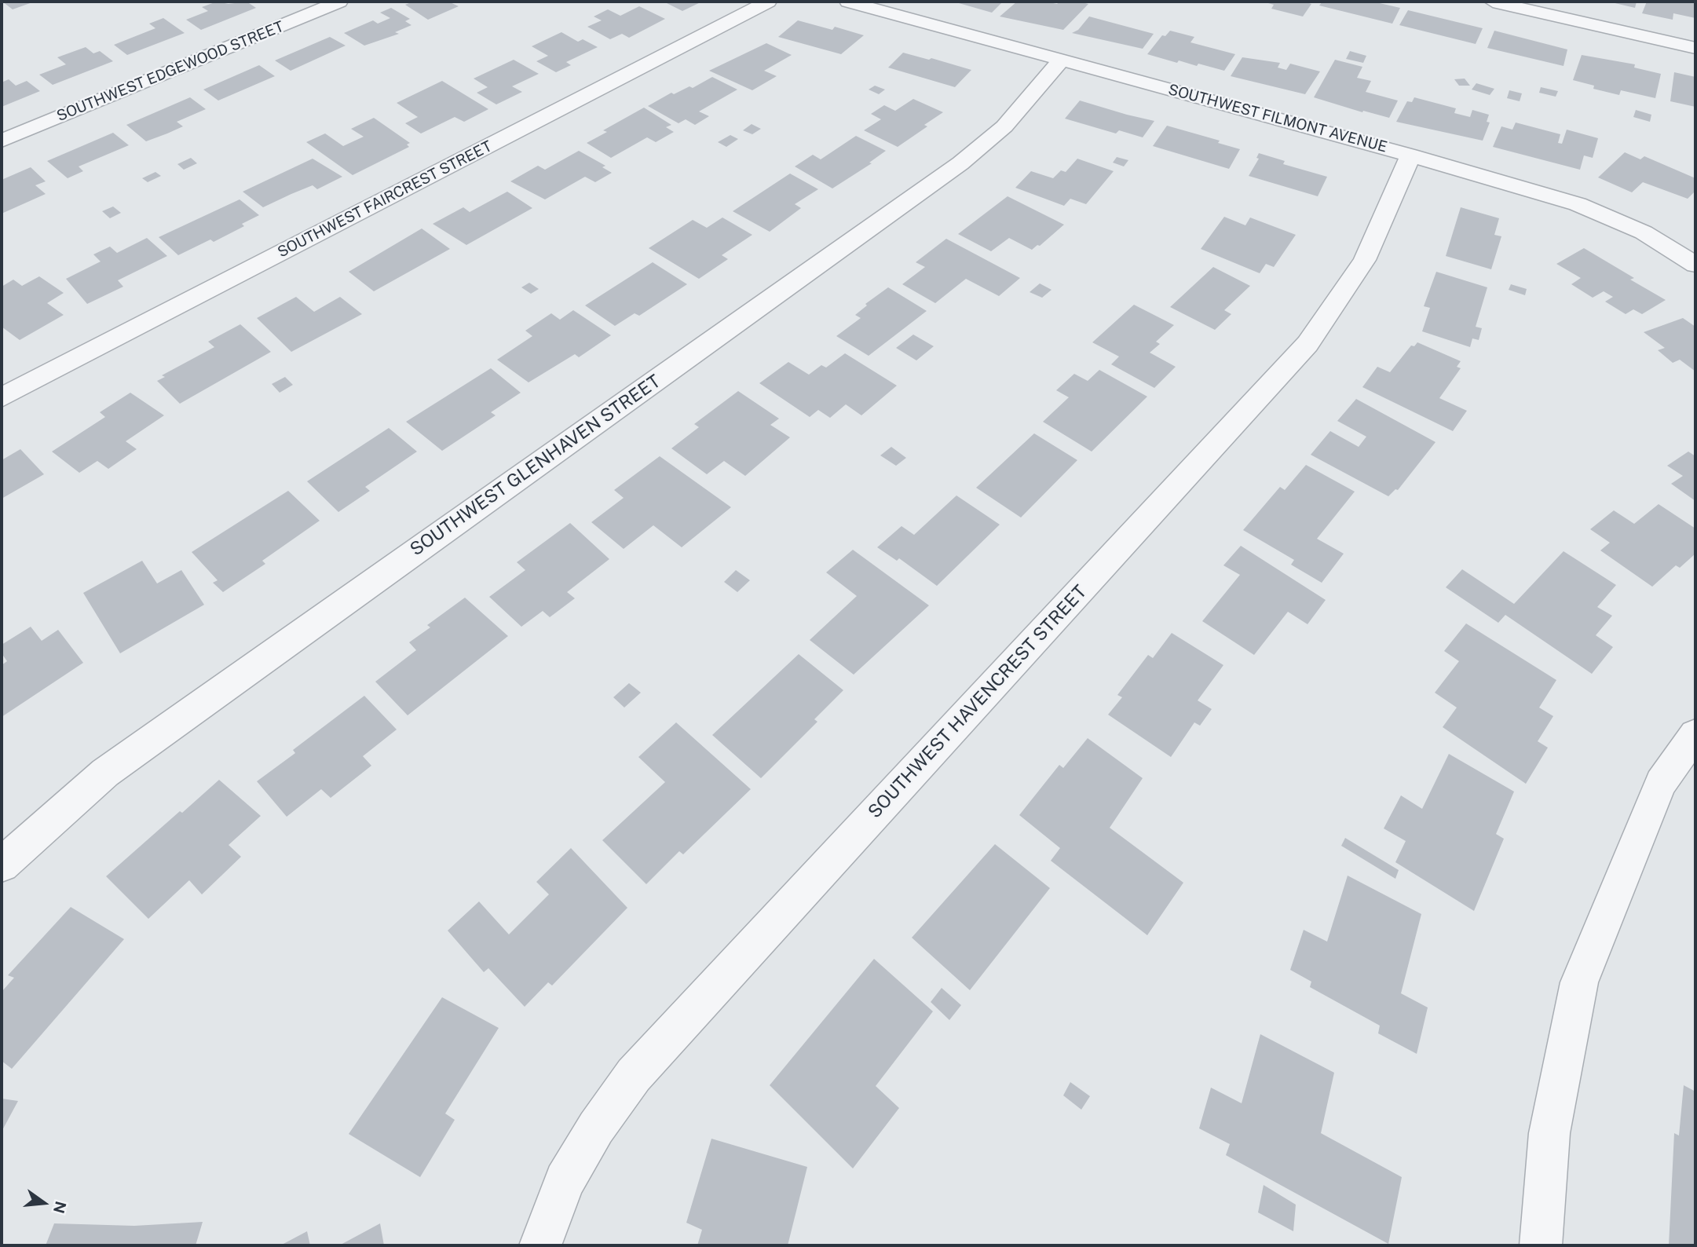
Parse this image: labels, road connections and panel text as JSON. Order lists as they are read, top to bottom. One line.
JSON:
{"streets":{"street":["SOUTHWEST EDGEWOOD STREET","SOUTHWEST FILMONT AVENUE","SOUTHWEST FAIRCREST STREET","SOUTHWEST GLENHAVEN STREET","SOUTHWEST HAVENCREST STREET"]},"crossings":[["SOUTHWEST FILMONT AVENUE","SOUTHWEST GLENHAVEN STREET"],["SOUTHWEST FILMONT AVENUE","SOUTHWEST HAVENCREST STREET"]],"north":"right"}
